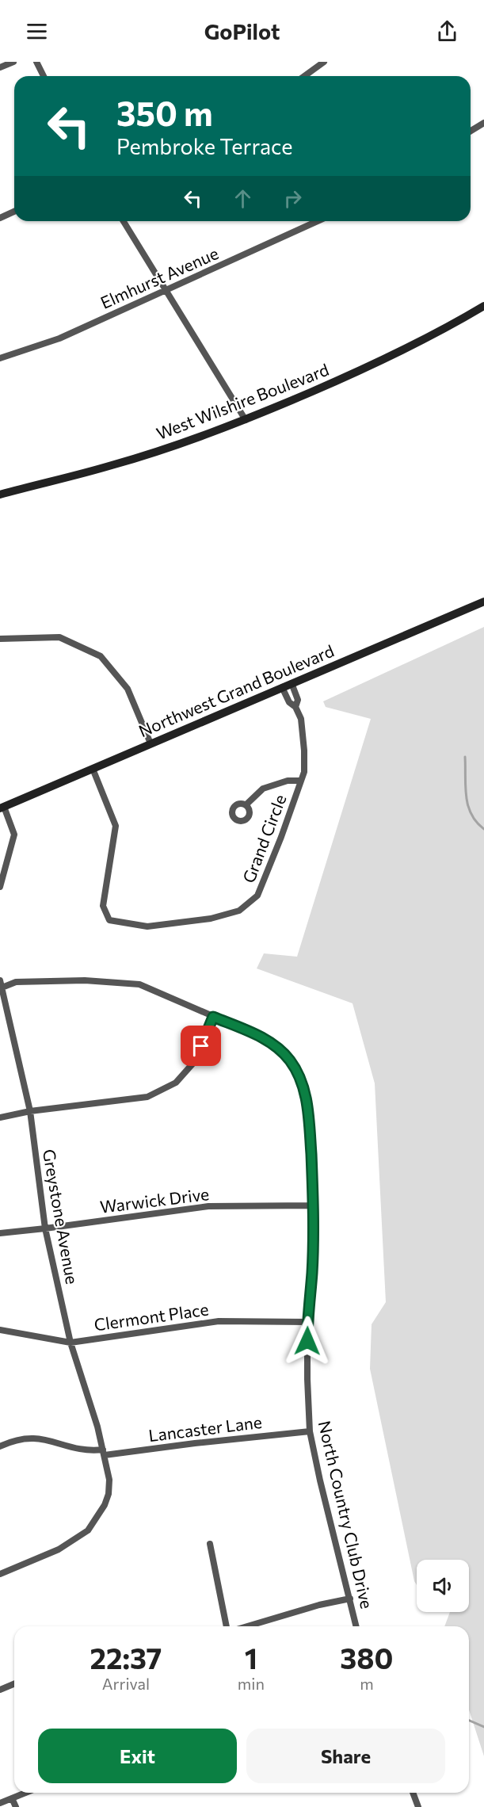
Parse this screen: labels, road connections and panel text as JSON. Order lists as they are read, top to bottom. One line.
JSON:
{"streets":{"street":["Elmhurst Avenue","West Wilshire Boulevard","Northwest Grand Boulevard","Grand Circle","Warwick Drive","Greystone Avenue","Clermont Place","Lancaster Lane","North Country Club Drive"]},"crossings":[["Northwest Grand Boulevard","Grand Circle"],["Warwick Drive","Greystone Avenue"],["Warwick Drive","North Country Club Drive"],["Greystone Avenue","Clermont Place"],["Greystone Avenue","Lancaster Lane"],["Greystone Avenue","North Country Club Drive"],["Clermont Place","North Country Club Drive"],["Lancaster Lane","North Country Club Drive"]],"page":{"header":"GoPilot","turn":["350 m","Pembroke Terrace"],"eta":["22:37","Arrival","1","min","380","m"],"buttons":["Exit","Share"]}}
